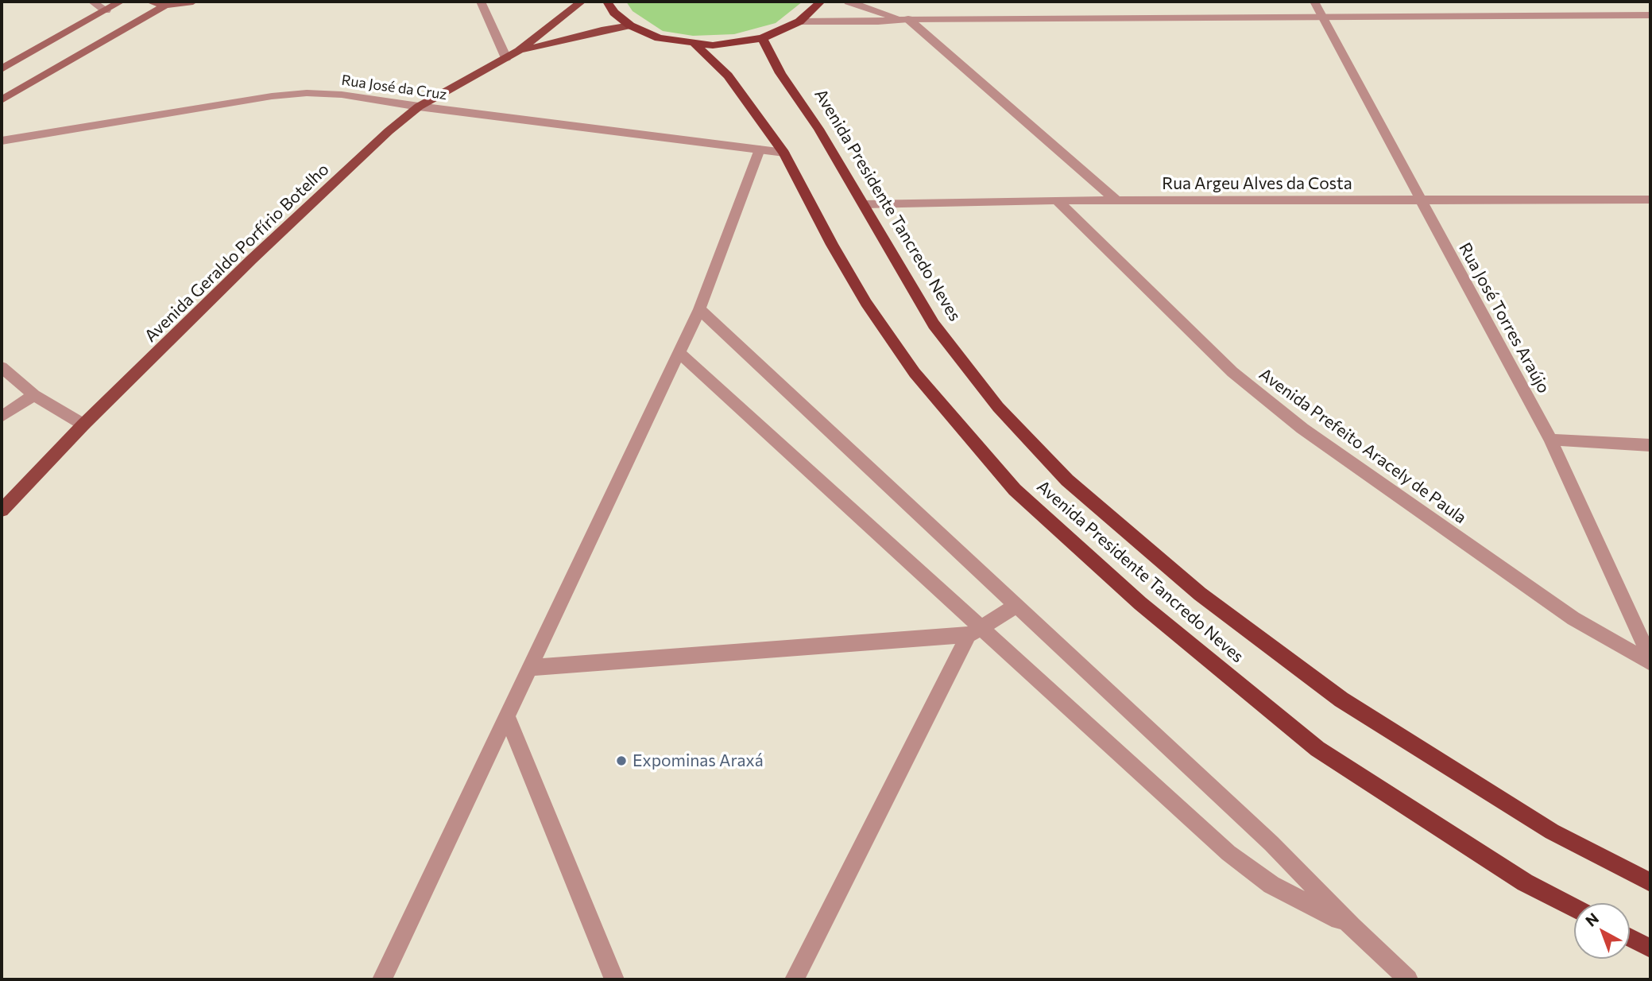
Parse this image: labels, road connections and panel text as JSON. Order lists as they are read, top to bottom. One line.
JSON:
{"streets":{"highway":["Avenida Presidente Tancredo Neves"],"main road":["Avenida Geraldo Porfírio Botelho"],"street":["Rua José da Cruz","Rua Argeu Alves da Costa","Rua José Torres Araújo","Avenida Prefeito Aracely de Paula"]},"crossings":[["Rua José da Cruz","Avenida Presidente Tancredo Neves"],["Rua José da Cruz","Avenida Geraldo Porfírio Botelho"],["Rua Argeu Alves da Costa","Avenida Presidente Tancredo Neves"],["Rua Argeu Alves da Costa","Rua José Torres Araújo"],["Rua Argeu Alves da Costa","Avenida Prefeito Aracely de Paula"]],"places":["Expominas Araxá"],"north":"top left"}
